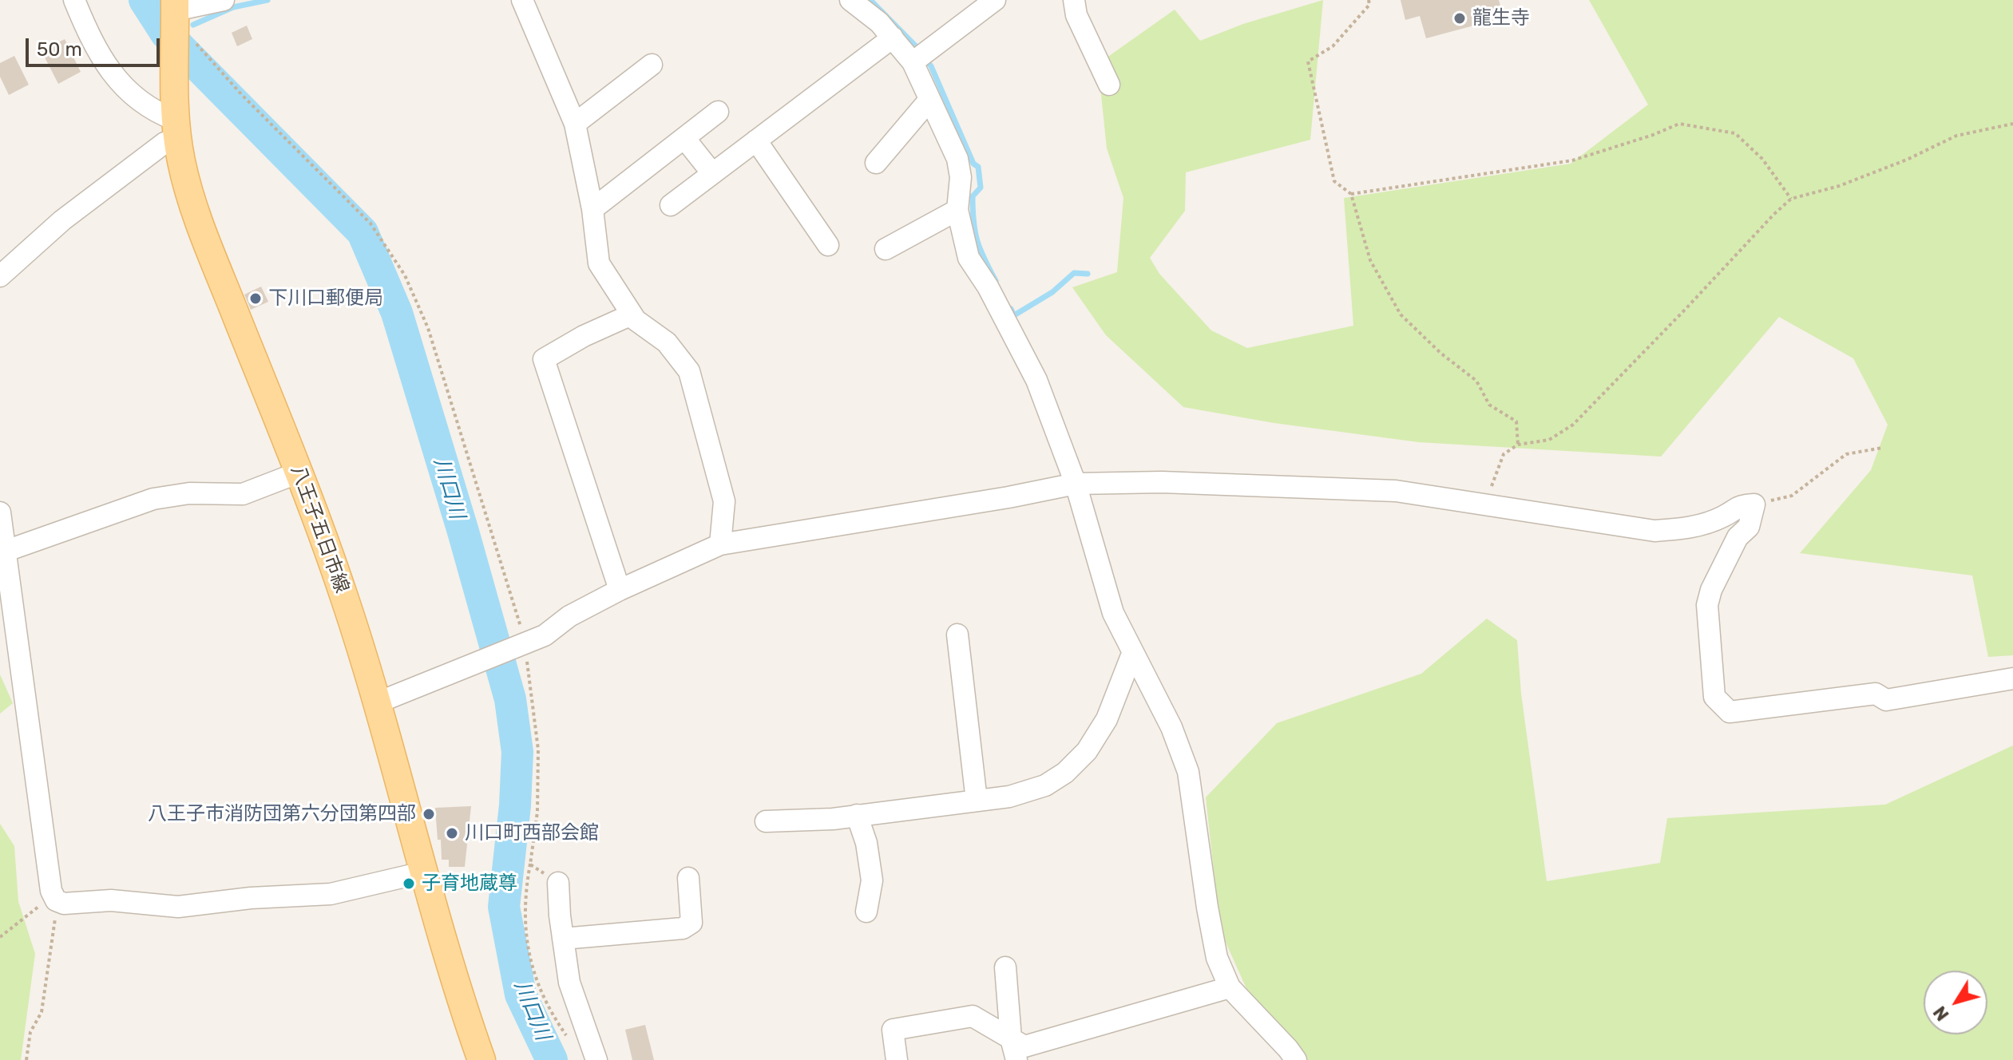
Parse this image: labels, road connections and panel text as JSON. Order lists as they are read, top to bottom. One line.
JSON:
{"streets":{"main road":["八王子五日市線"]},"water":["川口川"],"places":["龍生寺","下川口郵便局","八王子市消防団第六分団第四部","川口町西部会館","子育地蔵尊"],"scale_bar":"50 m","north":"bottom left"}
